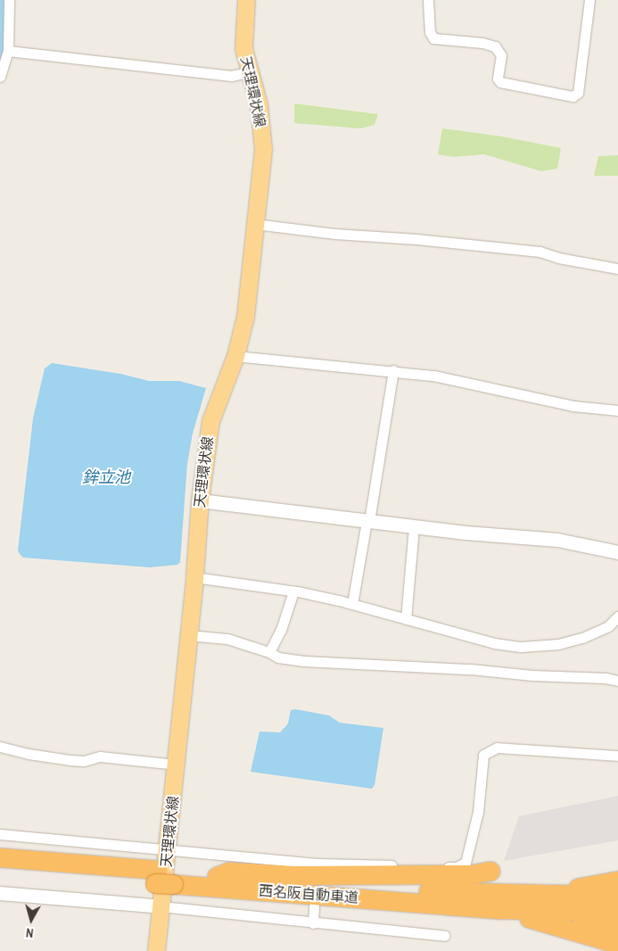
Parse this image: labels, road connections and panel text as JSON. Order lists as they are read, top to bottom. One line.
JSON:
{"streets":{"highway":["西名阪自動車道"],"main road":["天理環状線"]},"water":["鉾立池"],"north":"bottom"}
